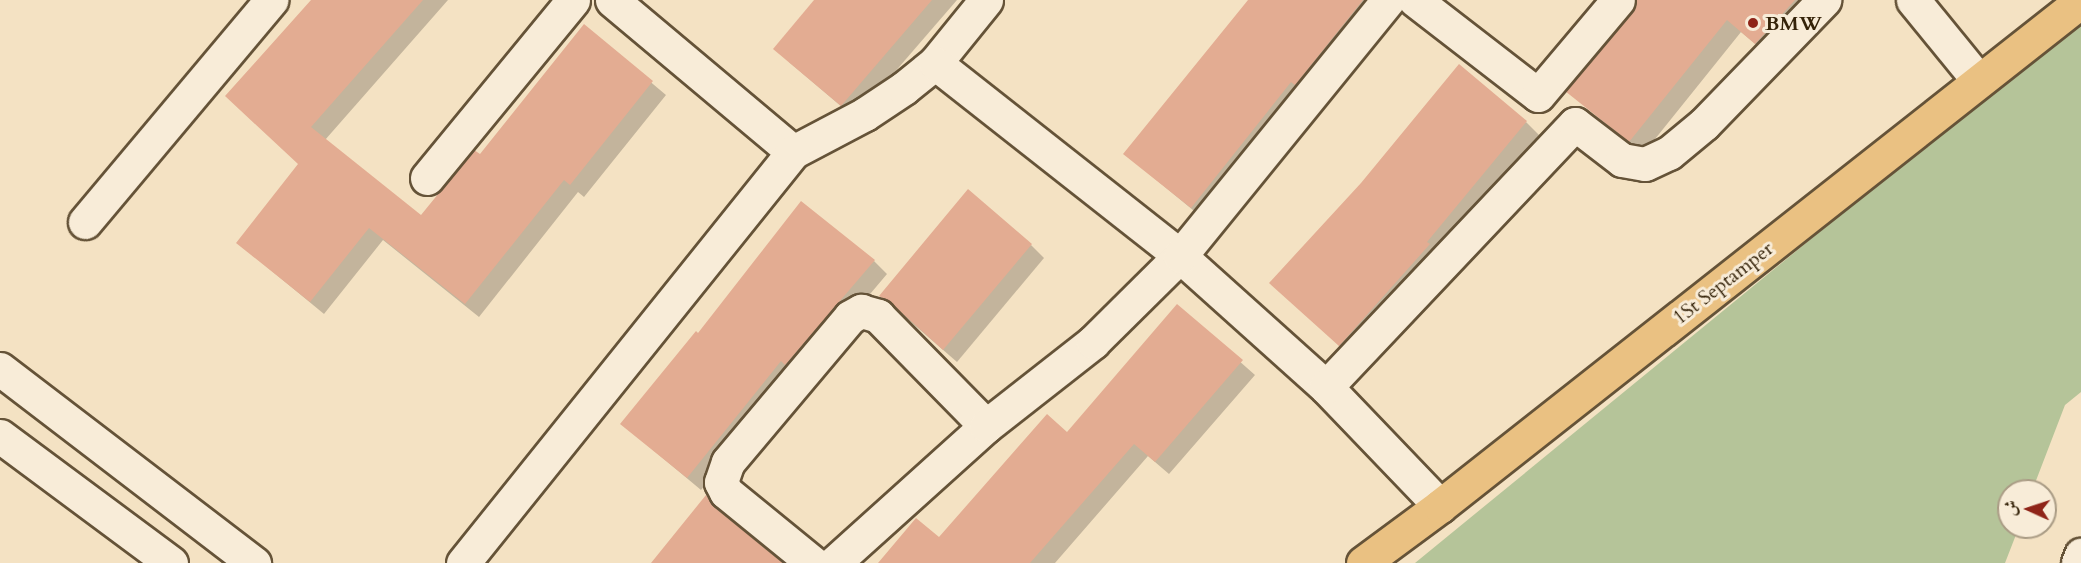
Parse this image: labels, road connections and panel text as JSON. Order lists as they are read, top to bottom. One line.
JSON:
{"streets":{"main road":["1St Septamper"]},"places":["BMW"],"north":"left"}
